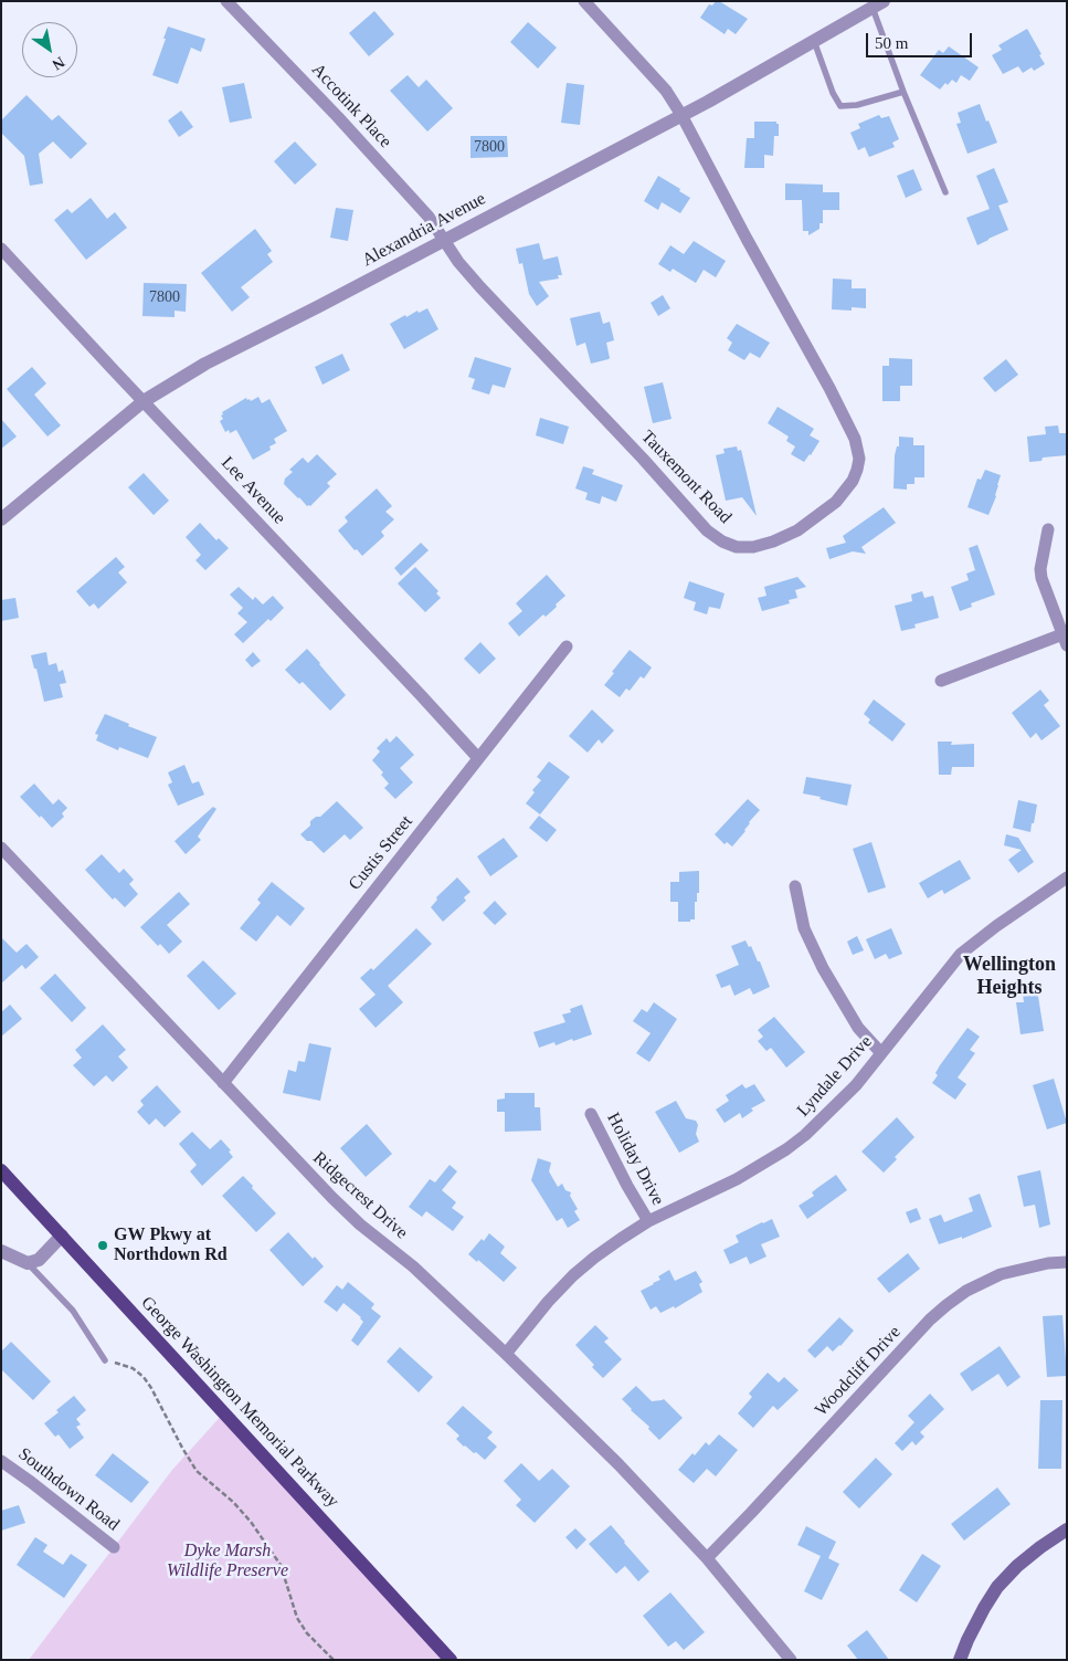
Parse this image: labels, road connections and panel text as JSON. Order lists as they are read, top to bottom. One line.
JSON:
{"streets":{"main road":["George Washington Memorial Parkway"],"street":["Accotink Place","Alexandria Avenue","Tauxemont Road","Lee Avenue","Custis Street","Lyndale Drive","Holiday Drive","Ridgecrest Drive","Woodcliff Drive","Southdown Road"]},"crossings":[["Accotink Place","Alexandria Avenue"],["Accotink Place","Tauxemont Road"],["Alexandria Avenue","Tauxemont Road"],["Alexandria Avenue","Lee Avenue"],["Lee Avenue","Custis Street"],["Custis Street","Ridgecrest Drive"],["Lyndale Drive","Holiday Drive"],["Lyndale Drive","Ridgecrest Drive"],["Ridgecrest Drive","Woodcliff Drive"]],"districts":["Wellington Heights"],"parks":["Dyke Marsh Wildlife Preserve"],"places":["GW Pkwy at Northdown Rd"],"house_numbers":["7800","7800"],"scale_bar":"50 m","north":"bottom right"}
